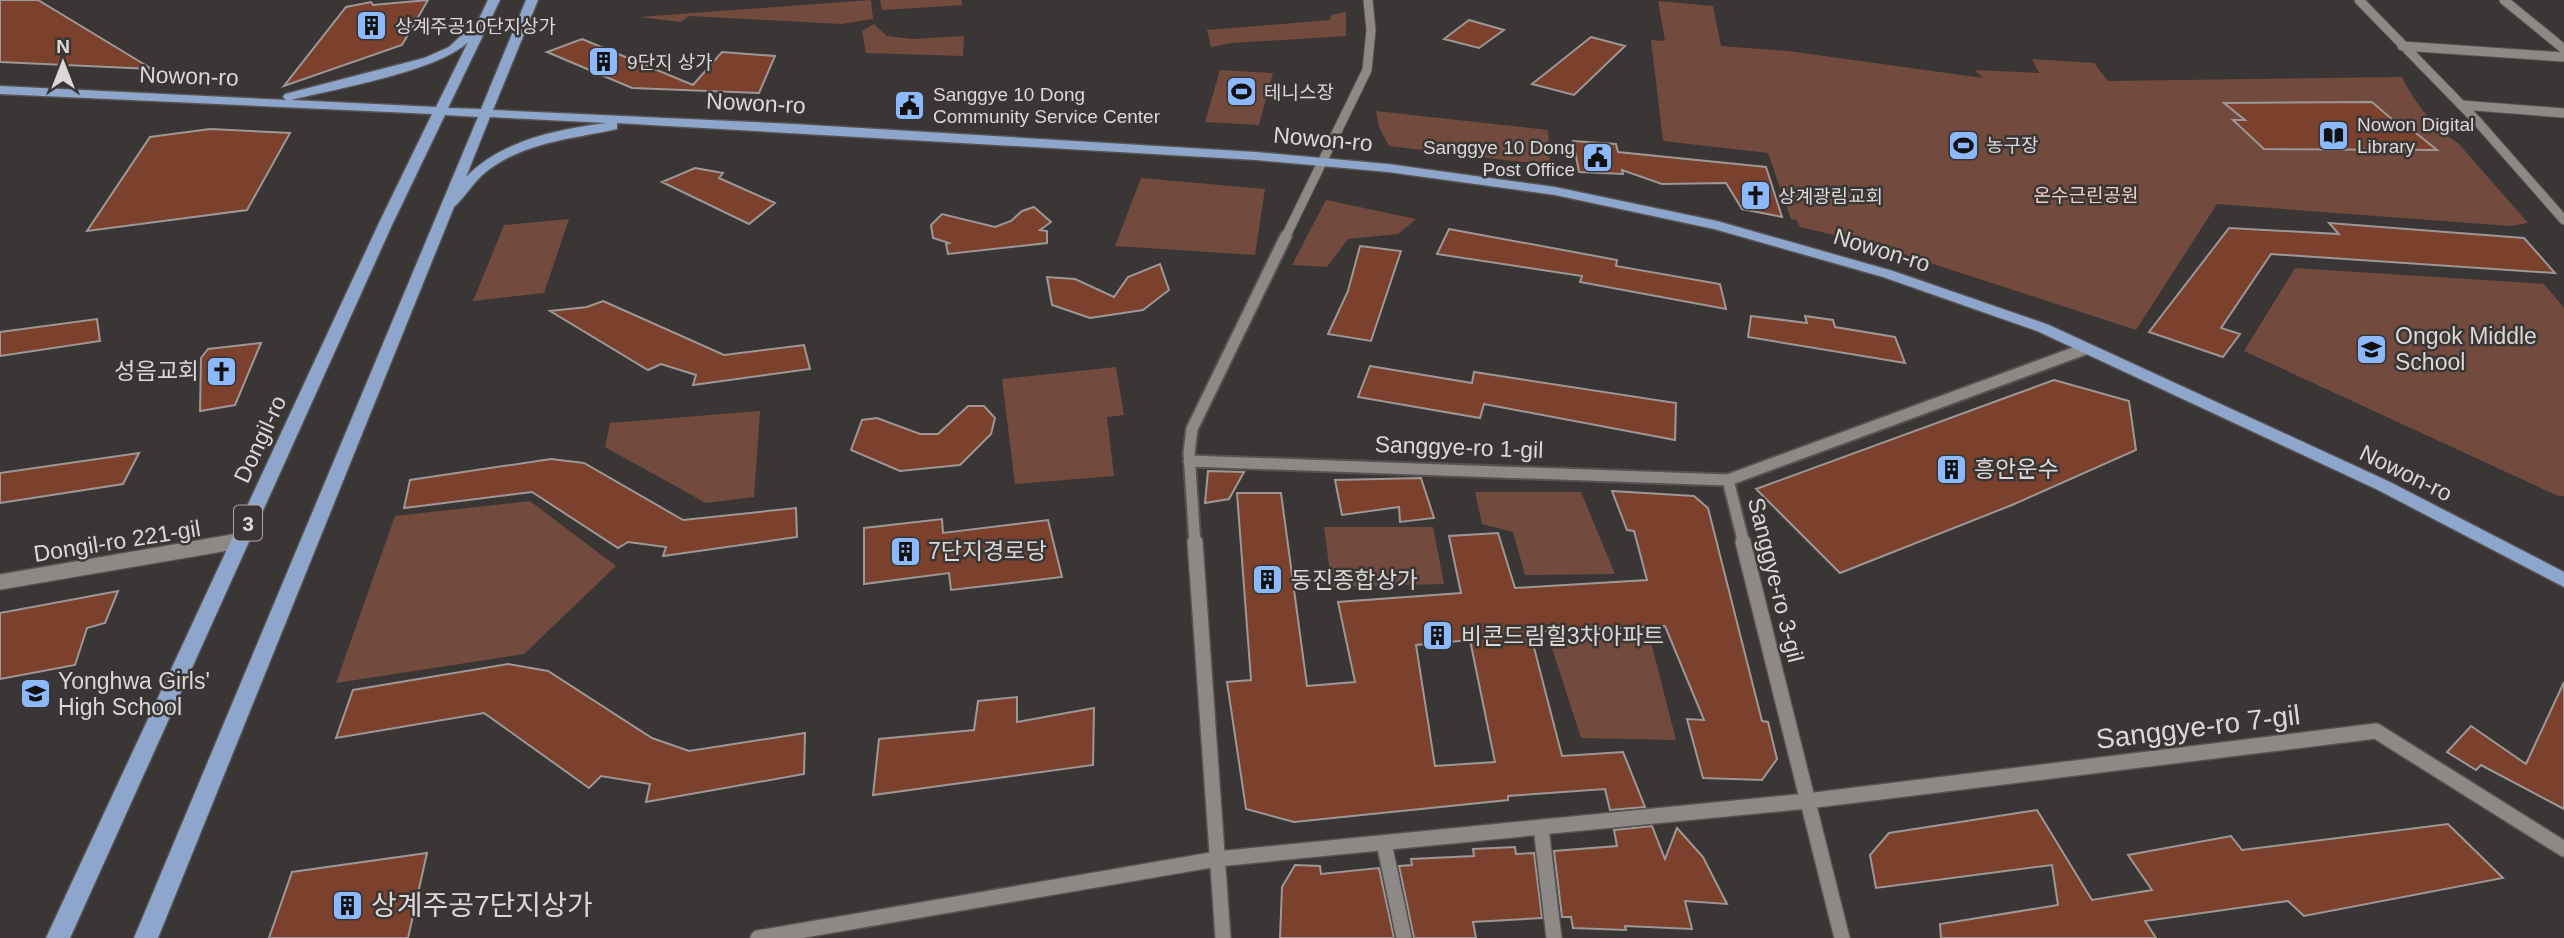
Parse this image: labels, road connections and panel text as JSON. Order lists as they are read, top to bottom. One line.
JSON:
{"streets":{"main road":["Nowon-ro","Dongil-ro","3"],"street":["Sanggye-ro 1-gil","Dongil-ro 221-gil","Sanggye-ro 3-gil","Sanggye-ro 7-gil"]},"crossings":[["Nowon-ro","Dongil-ro"],["Nowon-ro","Sanggye-ro 3-gil"],["Dongil-ro","Dongil-ro 221-gil"],["Sanggye-ro 1-gil","Sanggye-ro 3-gil"],["Sanggye-ro 3-gil","Sanggye-ro 7-gil"]],"parks":["온수근린공원"],"places":{"building":["상계주공10단지상가","9단지 상가","흥안운수","7단지경로당","동진종합상가","비콘드림힐3차아파트","상계주공7단지상가"],"sports":["테니스장","농구장"],"public building":["Sanggye 10 Dong Community Service Center","Sanggye 10 Dong Post Office"],"library":["Nowon Digital Library"],"church":["상계광림교회","성음교회"],"school or university":["Ongok Middle School","Yonghwa Girls' High School"]},"north":"top"}
